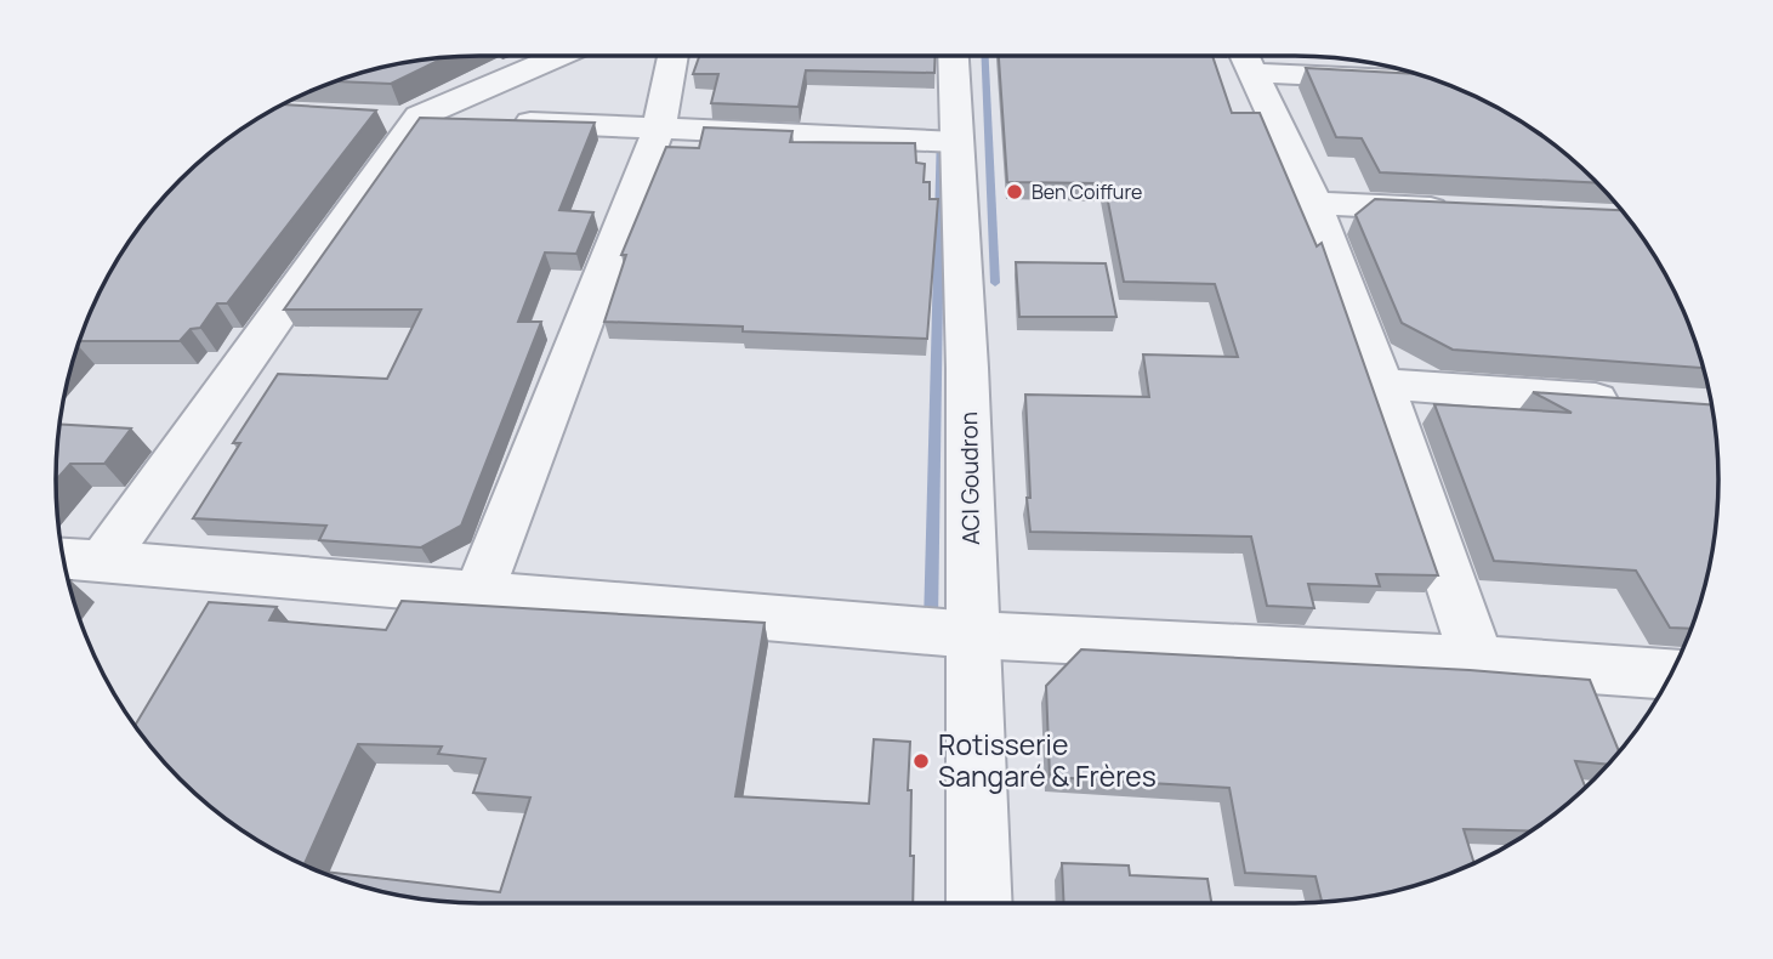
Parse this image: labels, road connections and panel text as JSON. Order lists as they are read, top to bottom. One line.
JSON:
{"streets":{"street":["ACI Goudron"]},"places":["Ben Coiffure","Rotisserie Sangaré & Frères"]}
